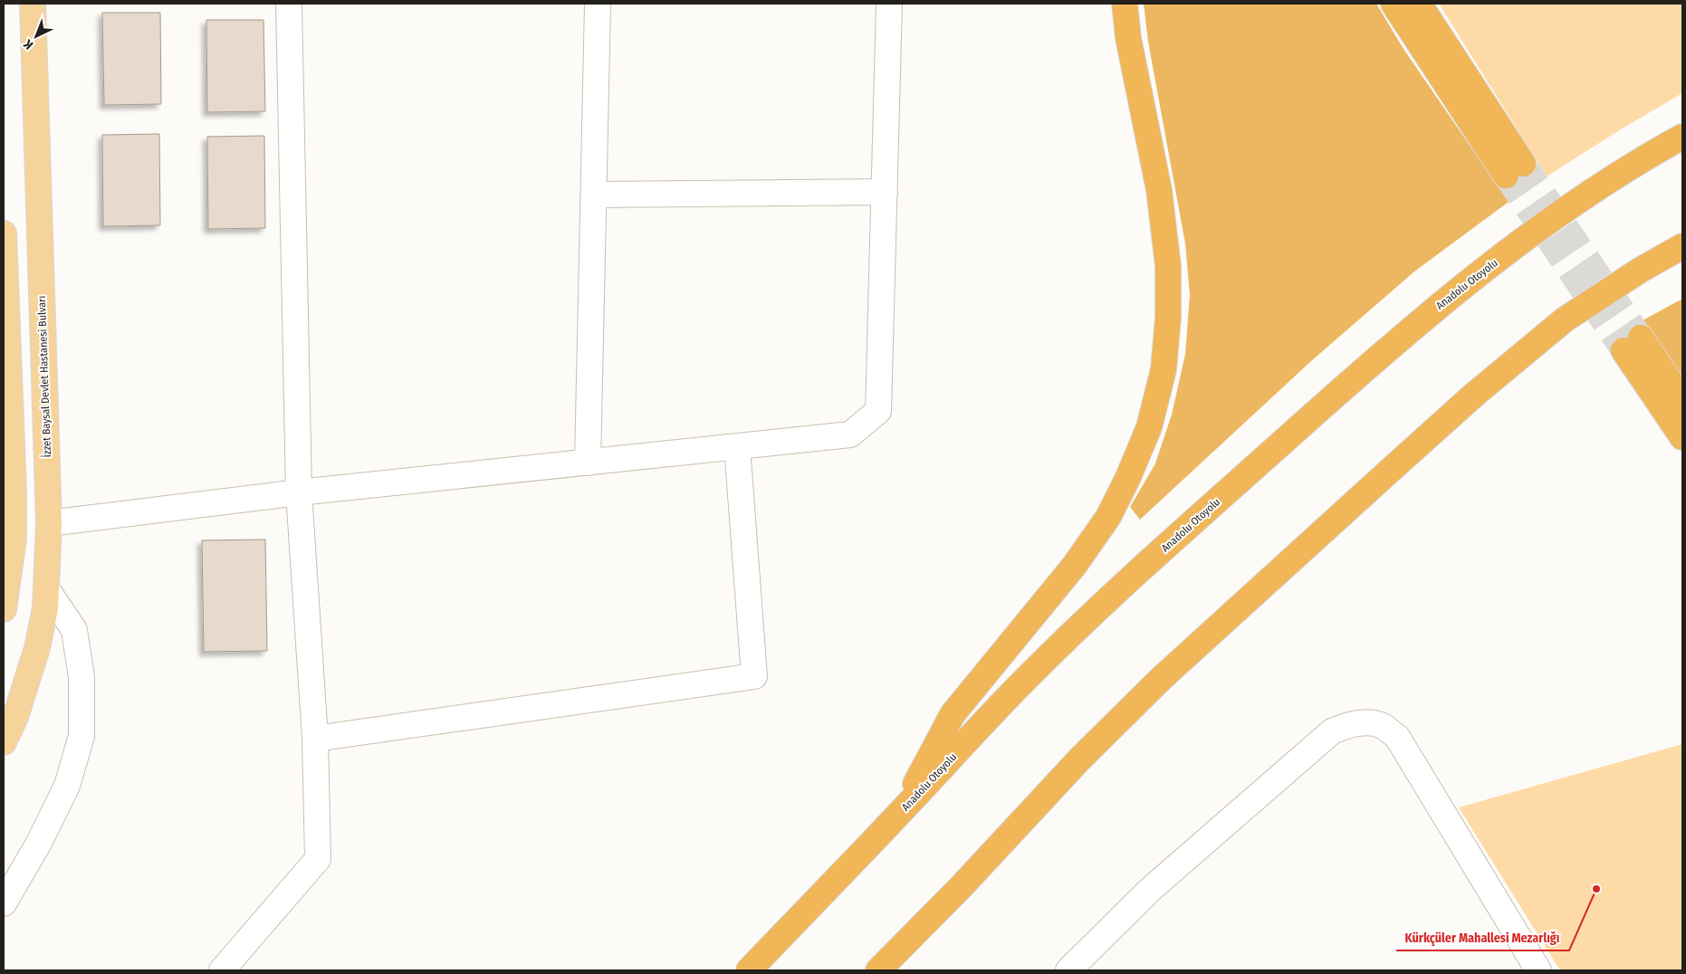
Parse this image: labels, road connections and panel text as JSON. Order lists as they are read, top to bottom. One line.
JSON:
{"streets":{"highway":["Anadolu Otoyolu"],"main road":["İzzet Baysal Devlet Hastanesi Bulvarı"]},"places":["Kürkçüler Mahallesi Mezarlığı"],"north":"bottom left"}
